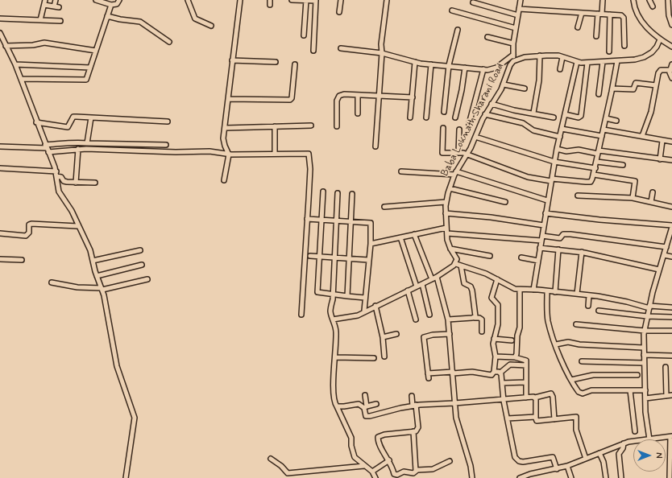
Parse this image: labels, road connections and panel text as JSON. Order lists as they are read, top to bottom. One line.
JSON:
{"streets":{"street":["Baba Loknath Sharani Road"]},"north":"right"}
